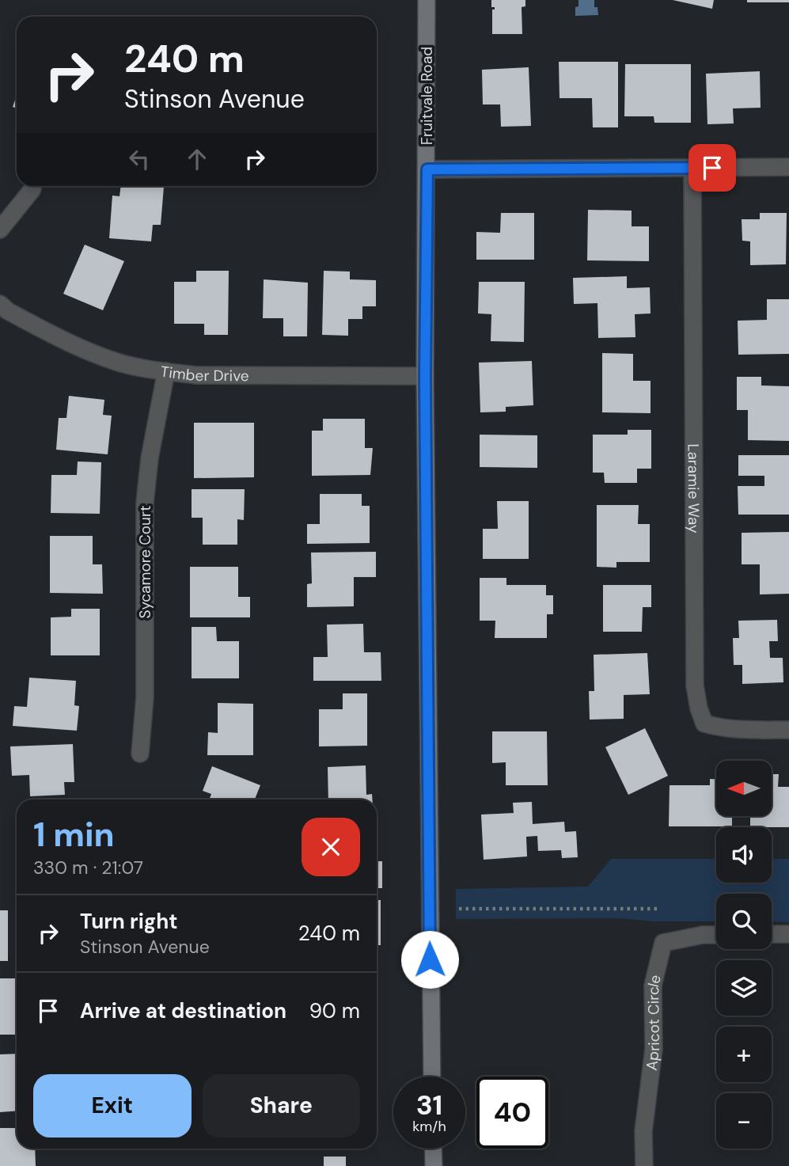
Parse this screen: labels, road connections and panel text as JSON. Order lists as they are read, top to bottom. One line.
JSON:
{"streets":{"street":["Fruitvale Road","Timber Drive","Laramie Way","Sycamore Court","Apricot Circle"]},"crossings":[["Fruitvale Road","Timber Drive"],["Timber Drive","Sycamore Court"]],"north":"left","page":{"turn":["240 m","Stinson Avenue"],"map_buttons":["+","−"],"heading":["1 min","330 m · 21:07"],"list":[{"name":"Turn right","note":"Stinson Avenue","value":"240 m"},{"name":"Arrive at destination","value":"90 m"}],"buttons":["Exit","Share"],"speed":"31 km/h","limit":"40"}}
